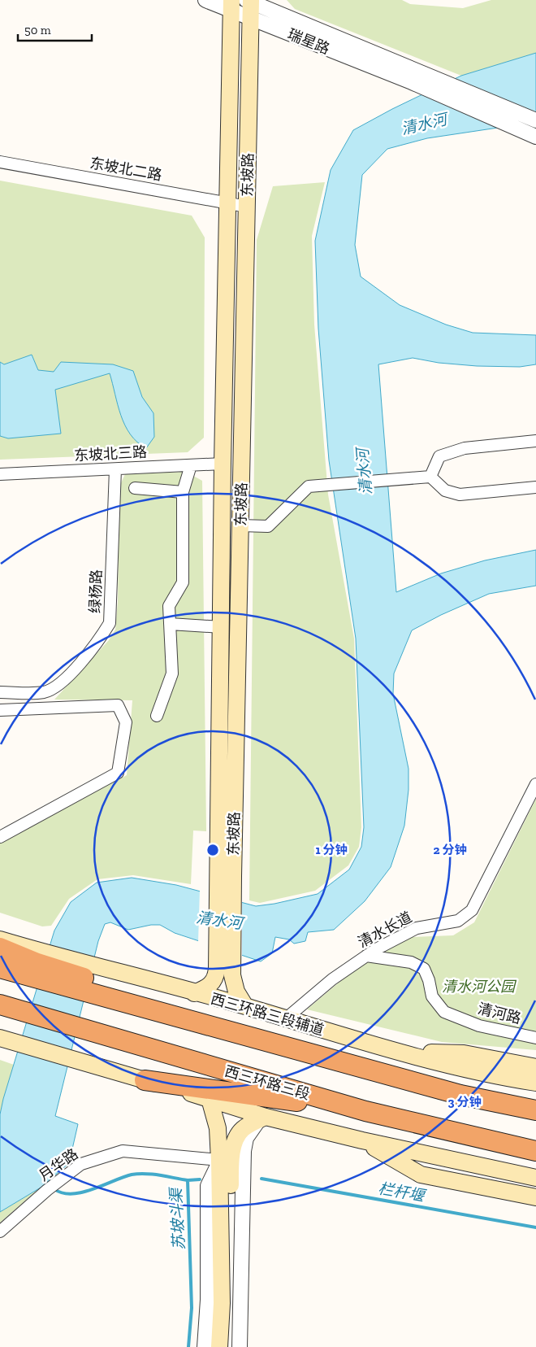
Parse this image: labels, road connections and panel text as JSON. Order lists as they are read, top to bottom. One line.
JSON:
{"streets":{"highway":["西三环路三段"],"main road":["东坡路","西三环路三段辅道"],"street":["瑞星路","东坡北二路","东坡北三路","绿杨路","清水长道","清河路","月华路"]},"crossings":[["瑞星路","东坡路"],["东坡北二路","东坡路"],["东坡路","东坡北三路"],["东坡路","西三环路三段辅道"],["东坡北三路","绿杨路"],["清水长道","清河路"],["清水长道","西三环路三段辅道"]],"water":["清水河","栏杆堰","苏坡斗渠"],"parks":["清水河公园"],"scale_bar":"50 m","rings":["1 分钟","2 分钟","3 分钟"]}
